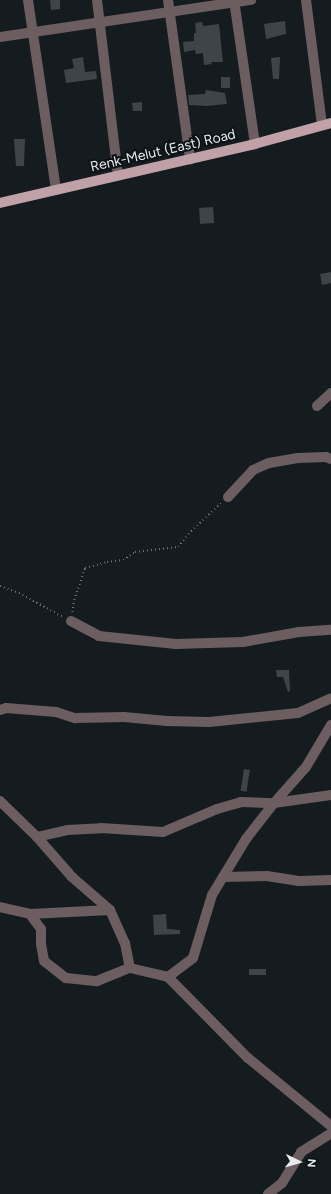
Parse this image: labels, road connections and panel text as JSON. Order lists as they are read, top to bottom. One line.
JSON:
{"streets":{"main road":["Renk-Melut (East) Road"]},"north":"right"}
